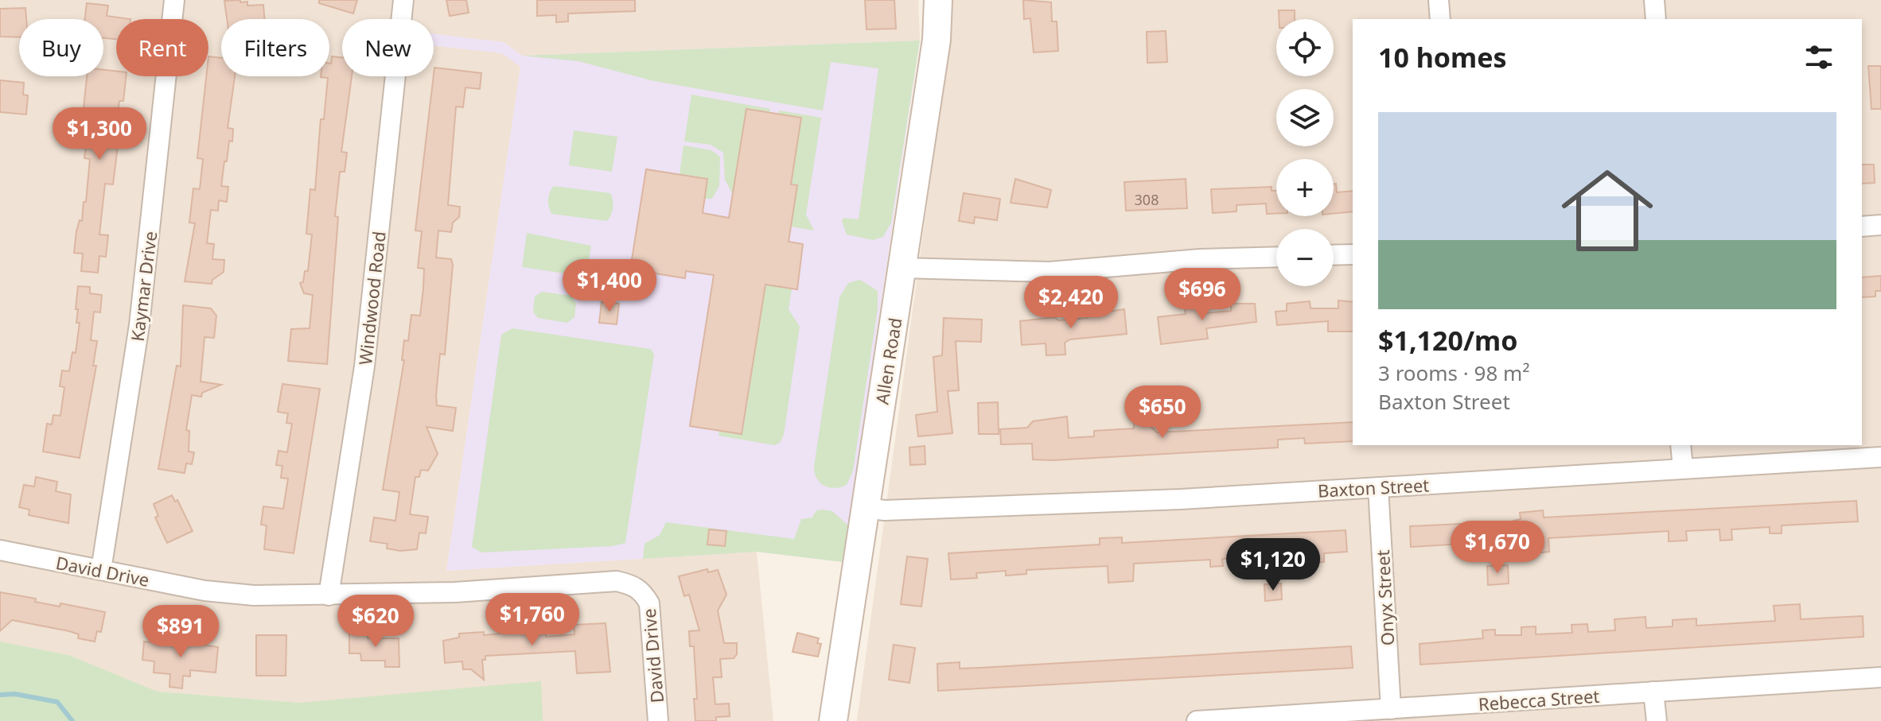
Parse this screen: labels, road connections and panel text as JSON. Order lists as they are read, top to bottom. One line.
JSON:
{"streets":{"street":["Kaymar Drive","Windwood Road","Allen Road","Baxton Street","David Drive","Onyx Street","Rebecca Street"]},"crossings":[["Kaymar Drive","David Drive"],["Windwood Road","David Drive"],["Allen Road","Baxton Street"],["Baxton Street","Onyx Street"],["Onyx Street","Rebecca Street"]],"house_numbers":["308"],"page":{"map_buttons":["+","−"],"chip":["Buy","Rent","Filters","New"],"heading":"10 homes","list":[{"name":"$1,120/mo","note":"3 rooms · 98 m² · Baxton Street"}],"price":["$1,300","$1,400","$696","$2,420","$650","$1,670","$1,120","$1,760","$620","$891"]}}
